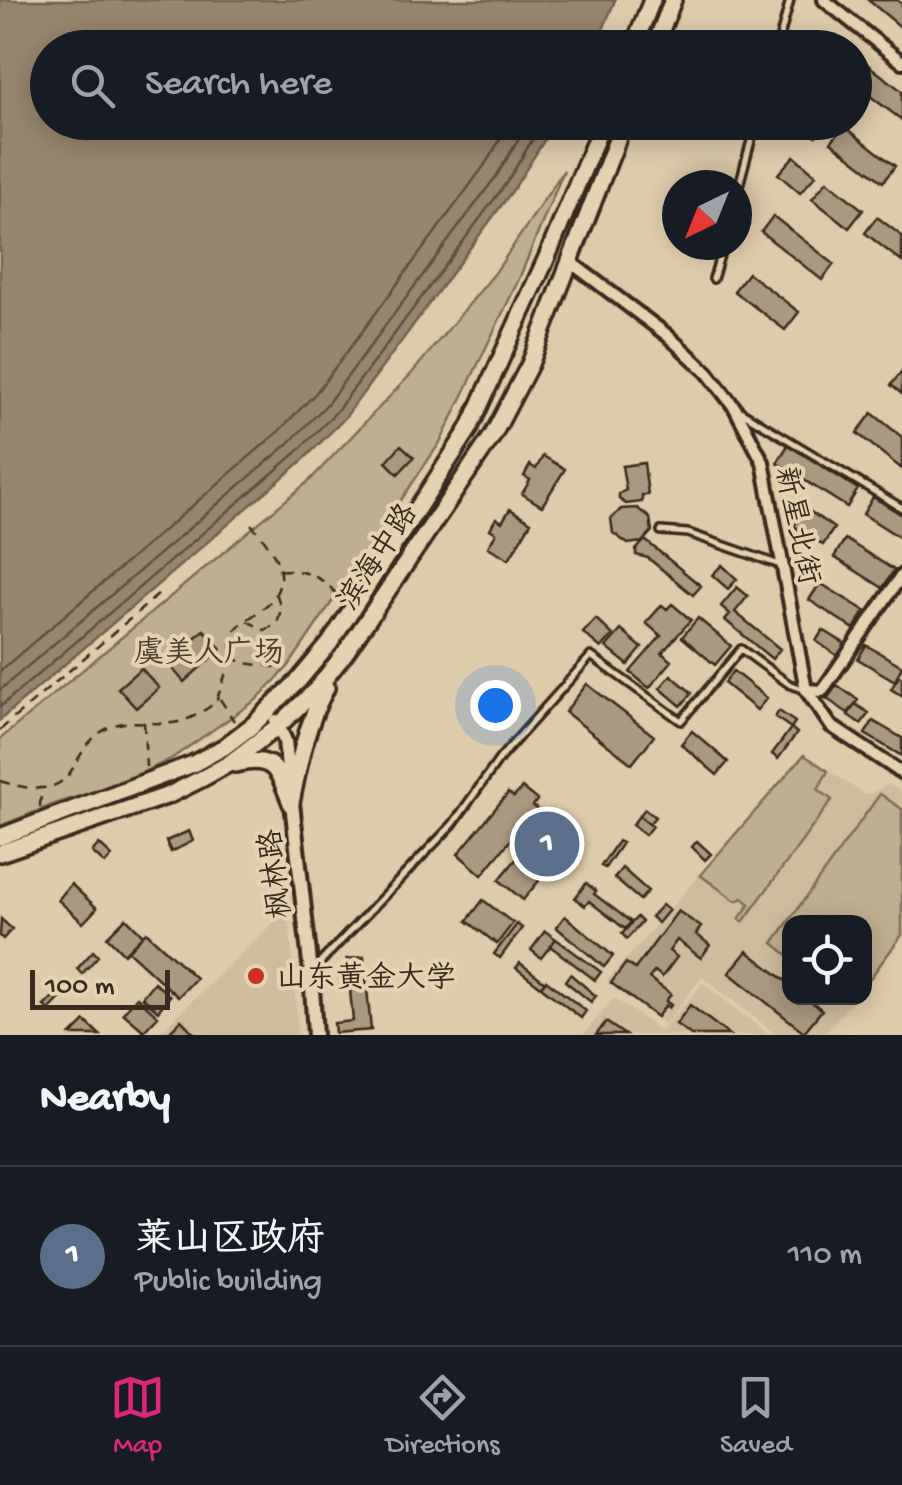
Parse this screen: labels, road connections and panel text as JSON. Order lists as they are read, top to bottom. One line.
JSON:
{"streets":{"main road":["滨海中路"],"street":["新星北街","枫林路"]},"crossings":[["新星北街","滨海中路"],["滨海中路","枫林路"]],"parks":["虞美人广场"],"places":["山东黄金大学"],"scale_bar":"100 m","north":"bottom left","page":{"search":"Search here","pins":"1","scale":"100 m","heading":"Nearby","list":[{"mark":"1","name":"莱山区政府","note":"Public building","value":"110 m"}],"nav":["Map","Directions","Saved"]}}
